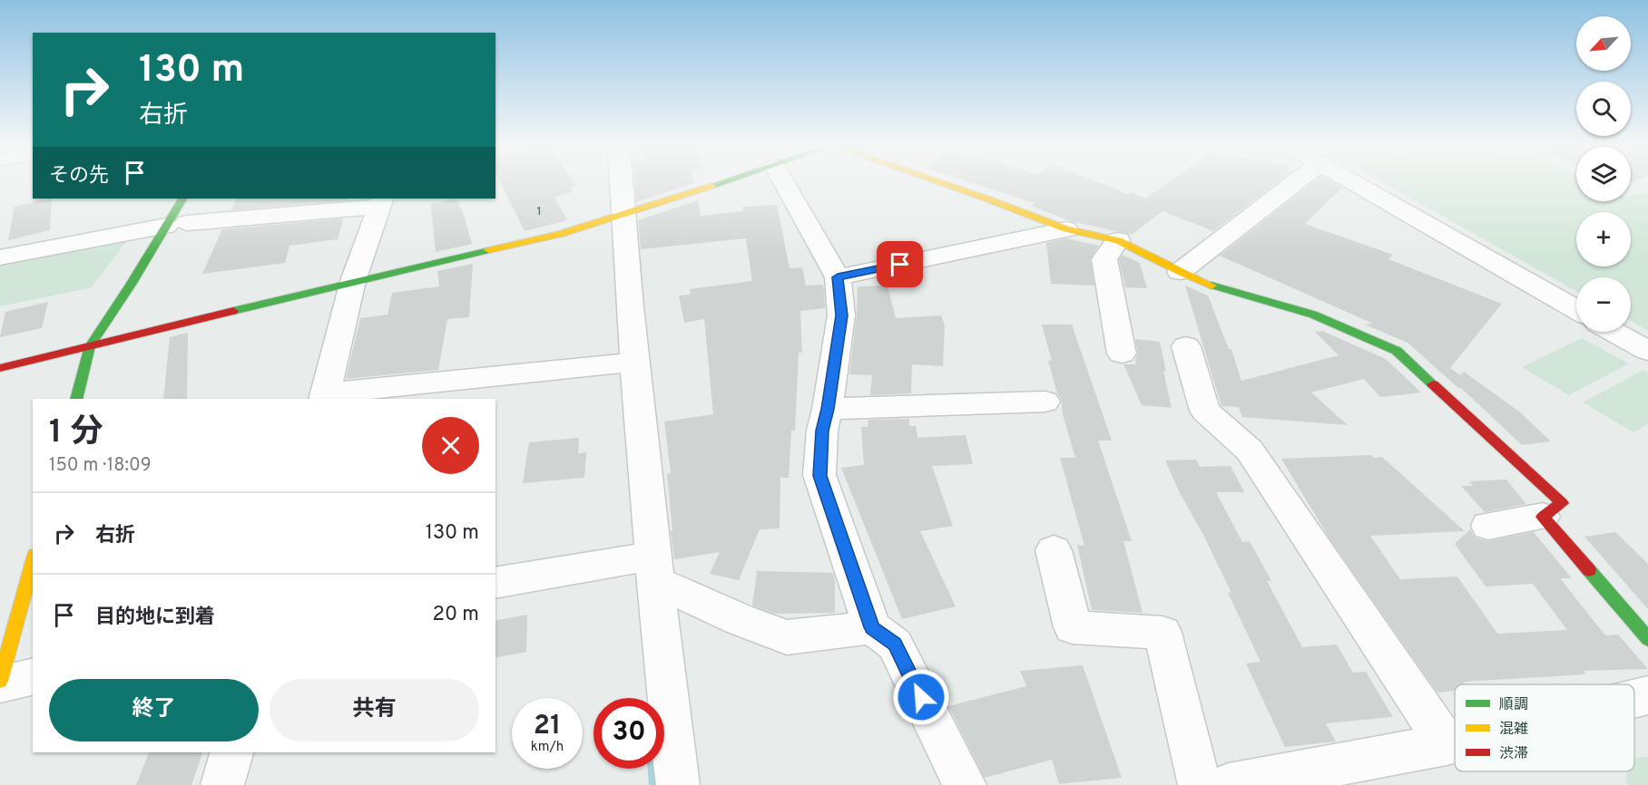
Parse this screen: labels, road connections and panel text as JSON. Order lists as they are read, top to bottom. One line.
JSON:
{"house_numbers":["1"],"legend":["順調","混雑","渋滞"],"north":"bottom left","page":{"map_buttons":["+","−"],"turn":["130 m","右折"],"then":"その先","heading":["1 分","150 m · 18:09"],"list":[{"name":"右折","value":"130 m"},{"name":"目的地に到着","value":"20 m"}],"buttons":["終了","共有"],"speed":"21 km/h","limit":"30"}}
